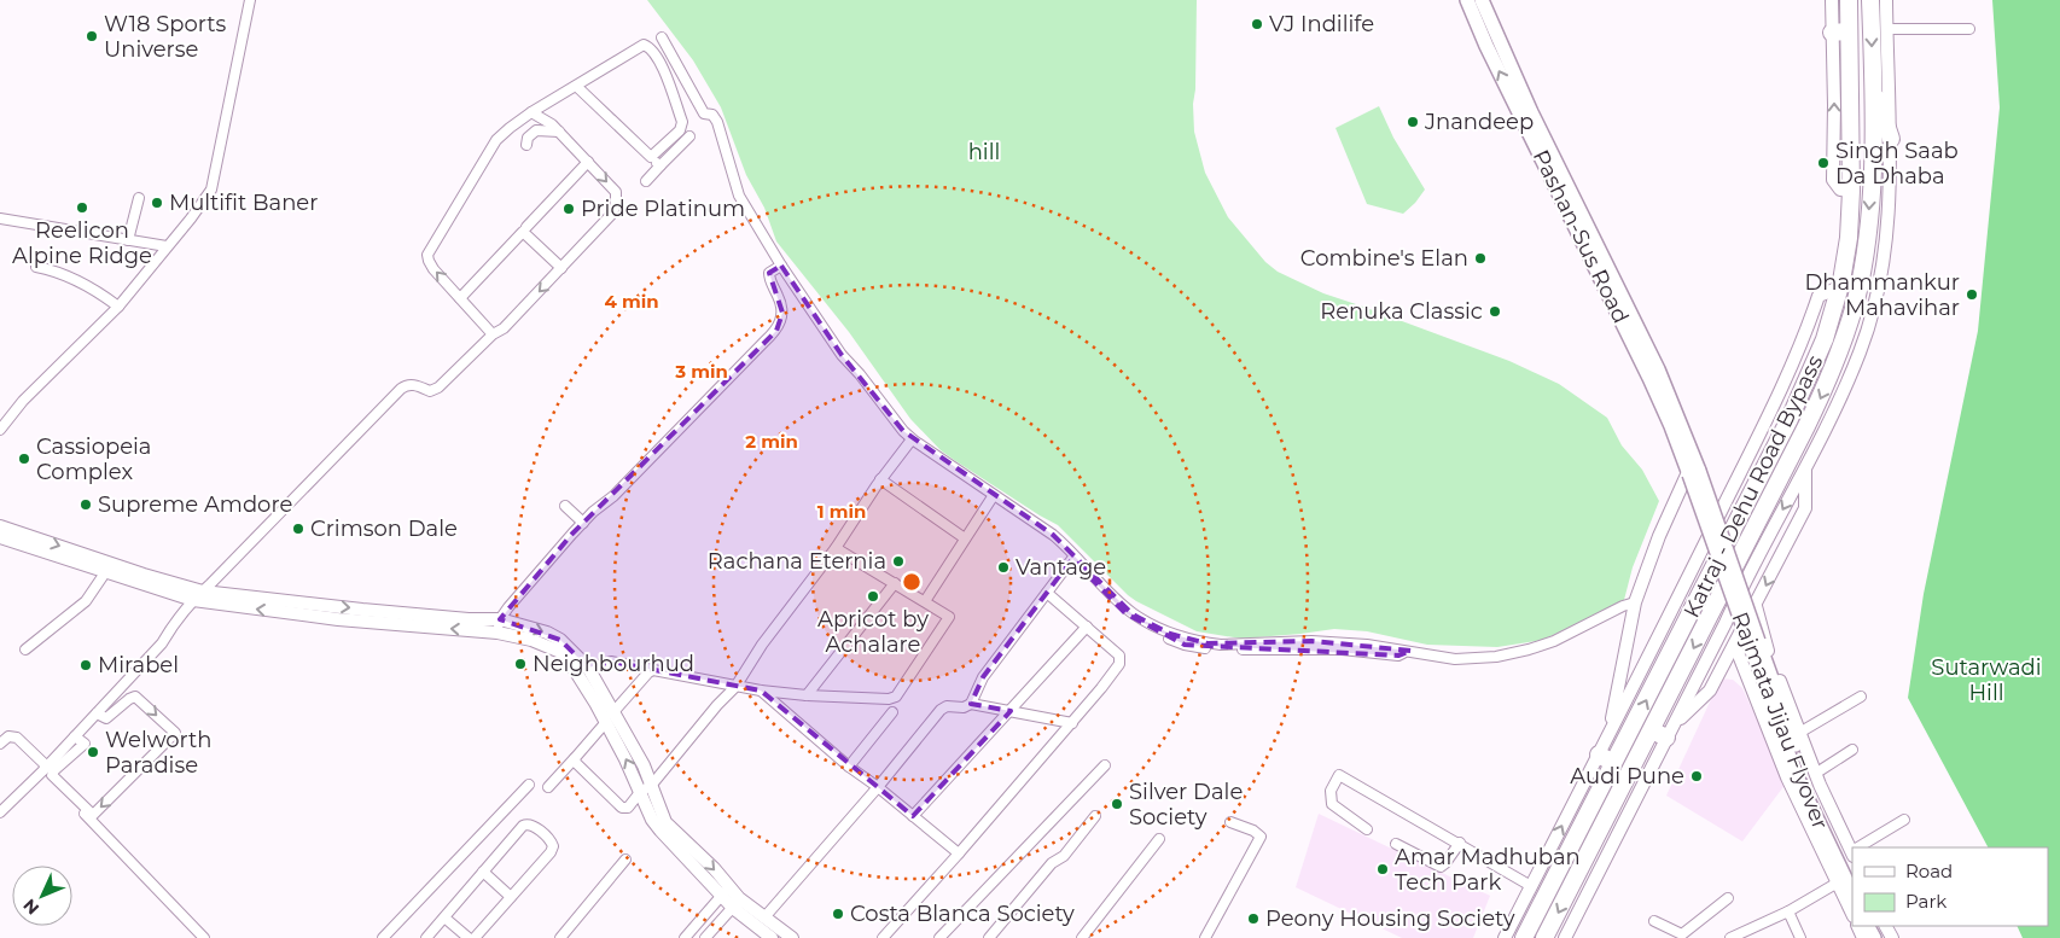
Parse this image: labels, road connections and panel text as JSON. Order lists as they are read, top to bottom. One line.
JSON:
{"streets":{"highway":["Katraj - Dehu Road Bypass"],"main road":["Pashan-Sus Road","Rajmata Jijau Flyover"]},"crossings":[["Pashan-Sus Road","Rajmata Jijau Flyover"]],"parks":["hill","Sutarwadi Hill"],"places":["VJ Indilife","W18 Sports Universe","Jnandeep","Singh Saab Da Dhaba","Multifit Baner","Reelicon Alpine Ridge","Pride Platinum","Combine's Elan","Dhammankur Mahavihar","Renuka Classic","Cassiopeia Complex","Supreme Amdore","Crimson Dale","Rachana Eternia","Vantage","Apricot by Achalare","Neighbourhud","Mirabel","Welworth Paradise","Audi Pune","Silver Dale Society","Amar Madhuban Tech Park","Costa Blanca Society","Peony Housing Society"],"legend":["Road","Park"],"north":"bottom left","rings":["4 min","3 min","2 min","1 min"]}
